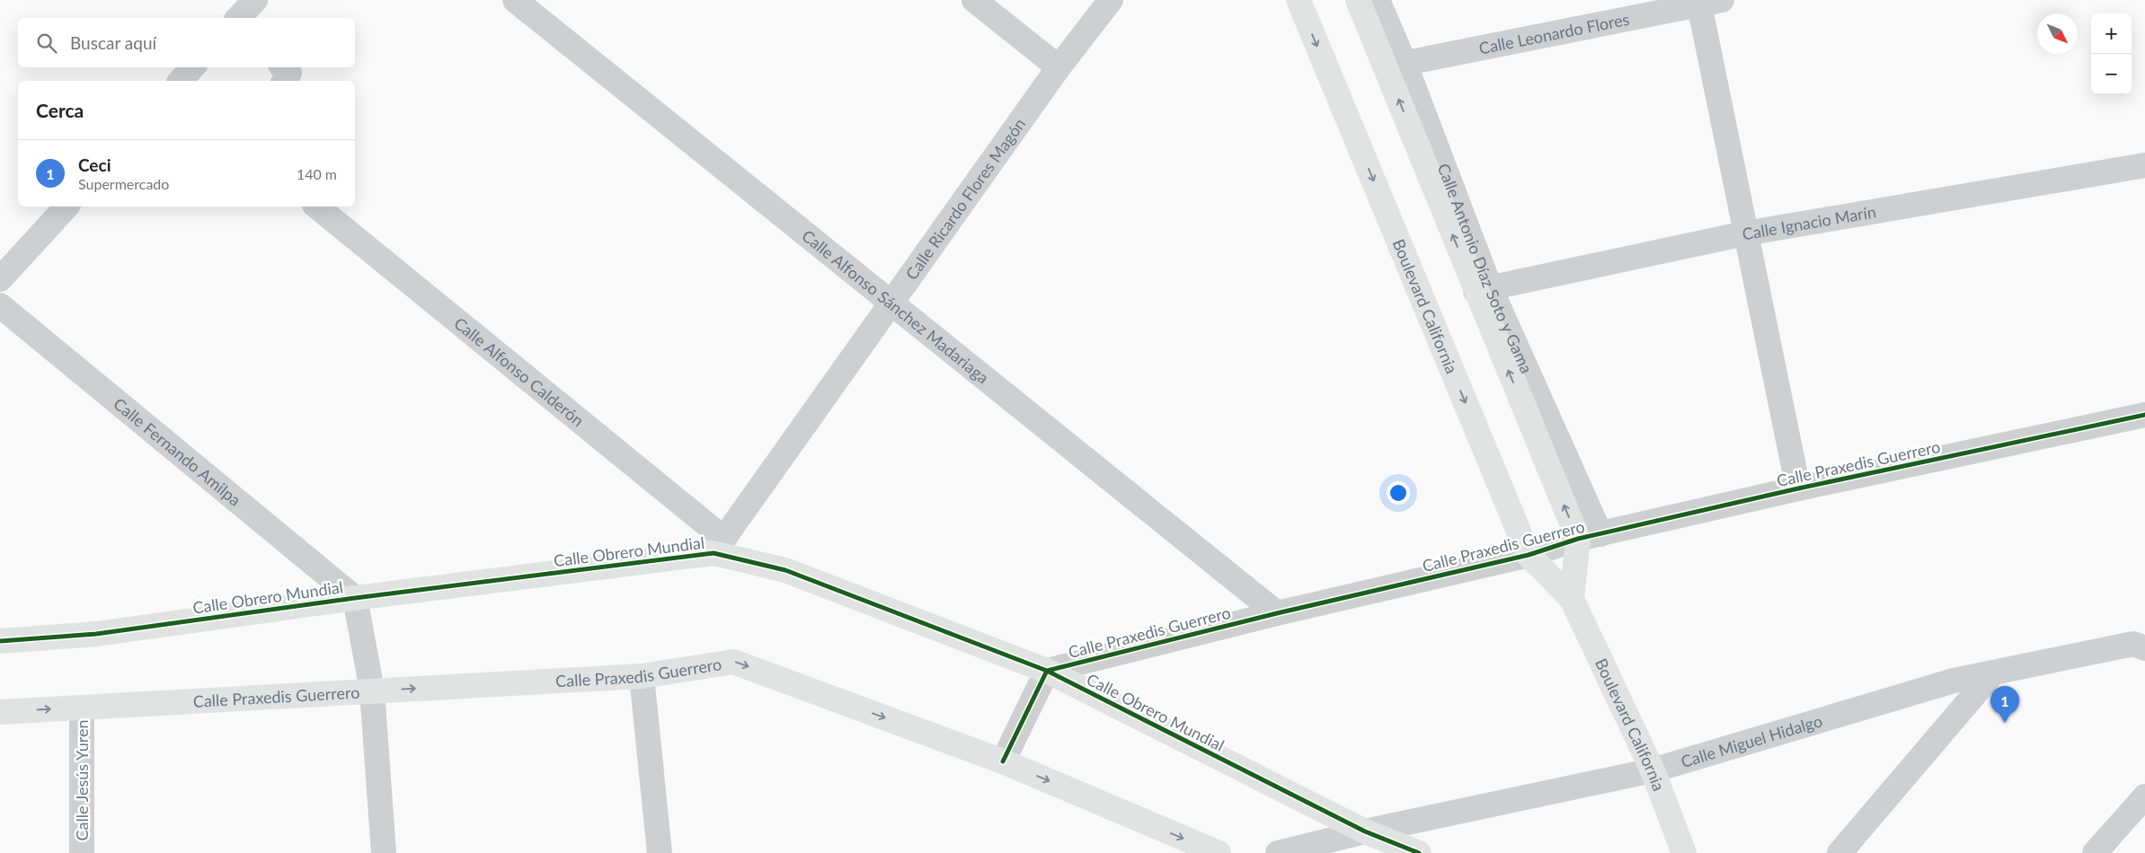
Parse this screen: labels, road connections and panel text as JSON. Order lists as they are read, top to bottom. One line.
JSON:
{"streets":{"street":["Calle Leonardo Flores","Calle Ricardo Flores Magón","Calle Ignacio Marín","Calle Alfonso Sánchez Madariaga","Boulevard California","Calle Alfonso Calderón","Calle Fernando Amilpa","Calle Praxedis Guerrero","Calle Obrero Mundial","Calle Miguel Hidalgo","Calle Jesús Yuren"]},"crossings":[["Calle Ricardo Flores Magón","Calle Alfonso Sánchez Madariaga"],["Calle Ricardo Flores Magón","Calle Alfonso Calderón"],["Calle Ricardo Flores Magón","Calle Obrero Mundial"],["Calle Alfonso Sánchez Madariaga","Calle Praxedis Guerrero"],["Boulevard California","Calle Praxedis Guerrero"],["Boulevard California","Calle Miguel Hidalgo"],["Calle Alfonso Calderón","Calle Obrero Mundial"],["Calle Fernando Amilpa","Calle Obrero Mundial"],["Calle Praxedis Guerrero","Calle Obrero Mundial"],["Calle Praxedis Guerrero","Calle Jesús Yuren"],["Calle Obrero Mundial","Calle Miguel Hidalgo"]],"north":"bottom right","page":{"map_buttons":["+","−"],"search":"Buscar aquí","heading":"Cerca","list":[{"mark":"1","name":"Ceci","note":"Supermercado","value":"140 m"}],"pins":"1"}}
